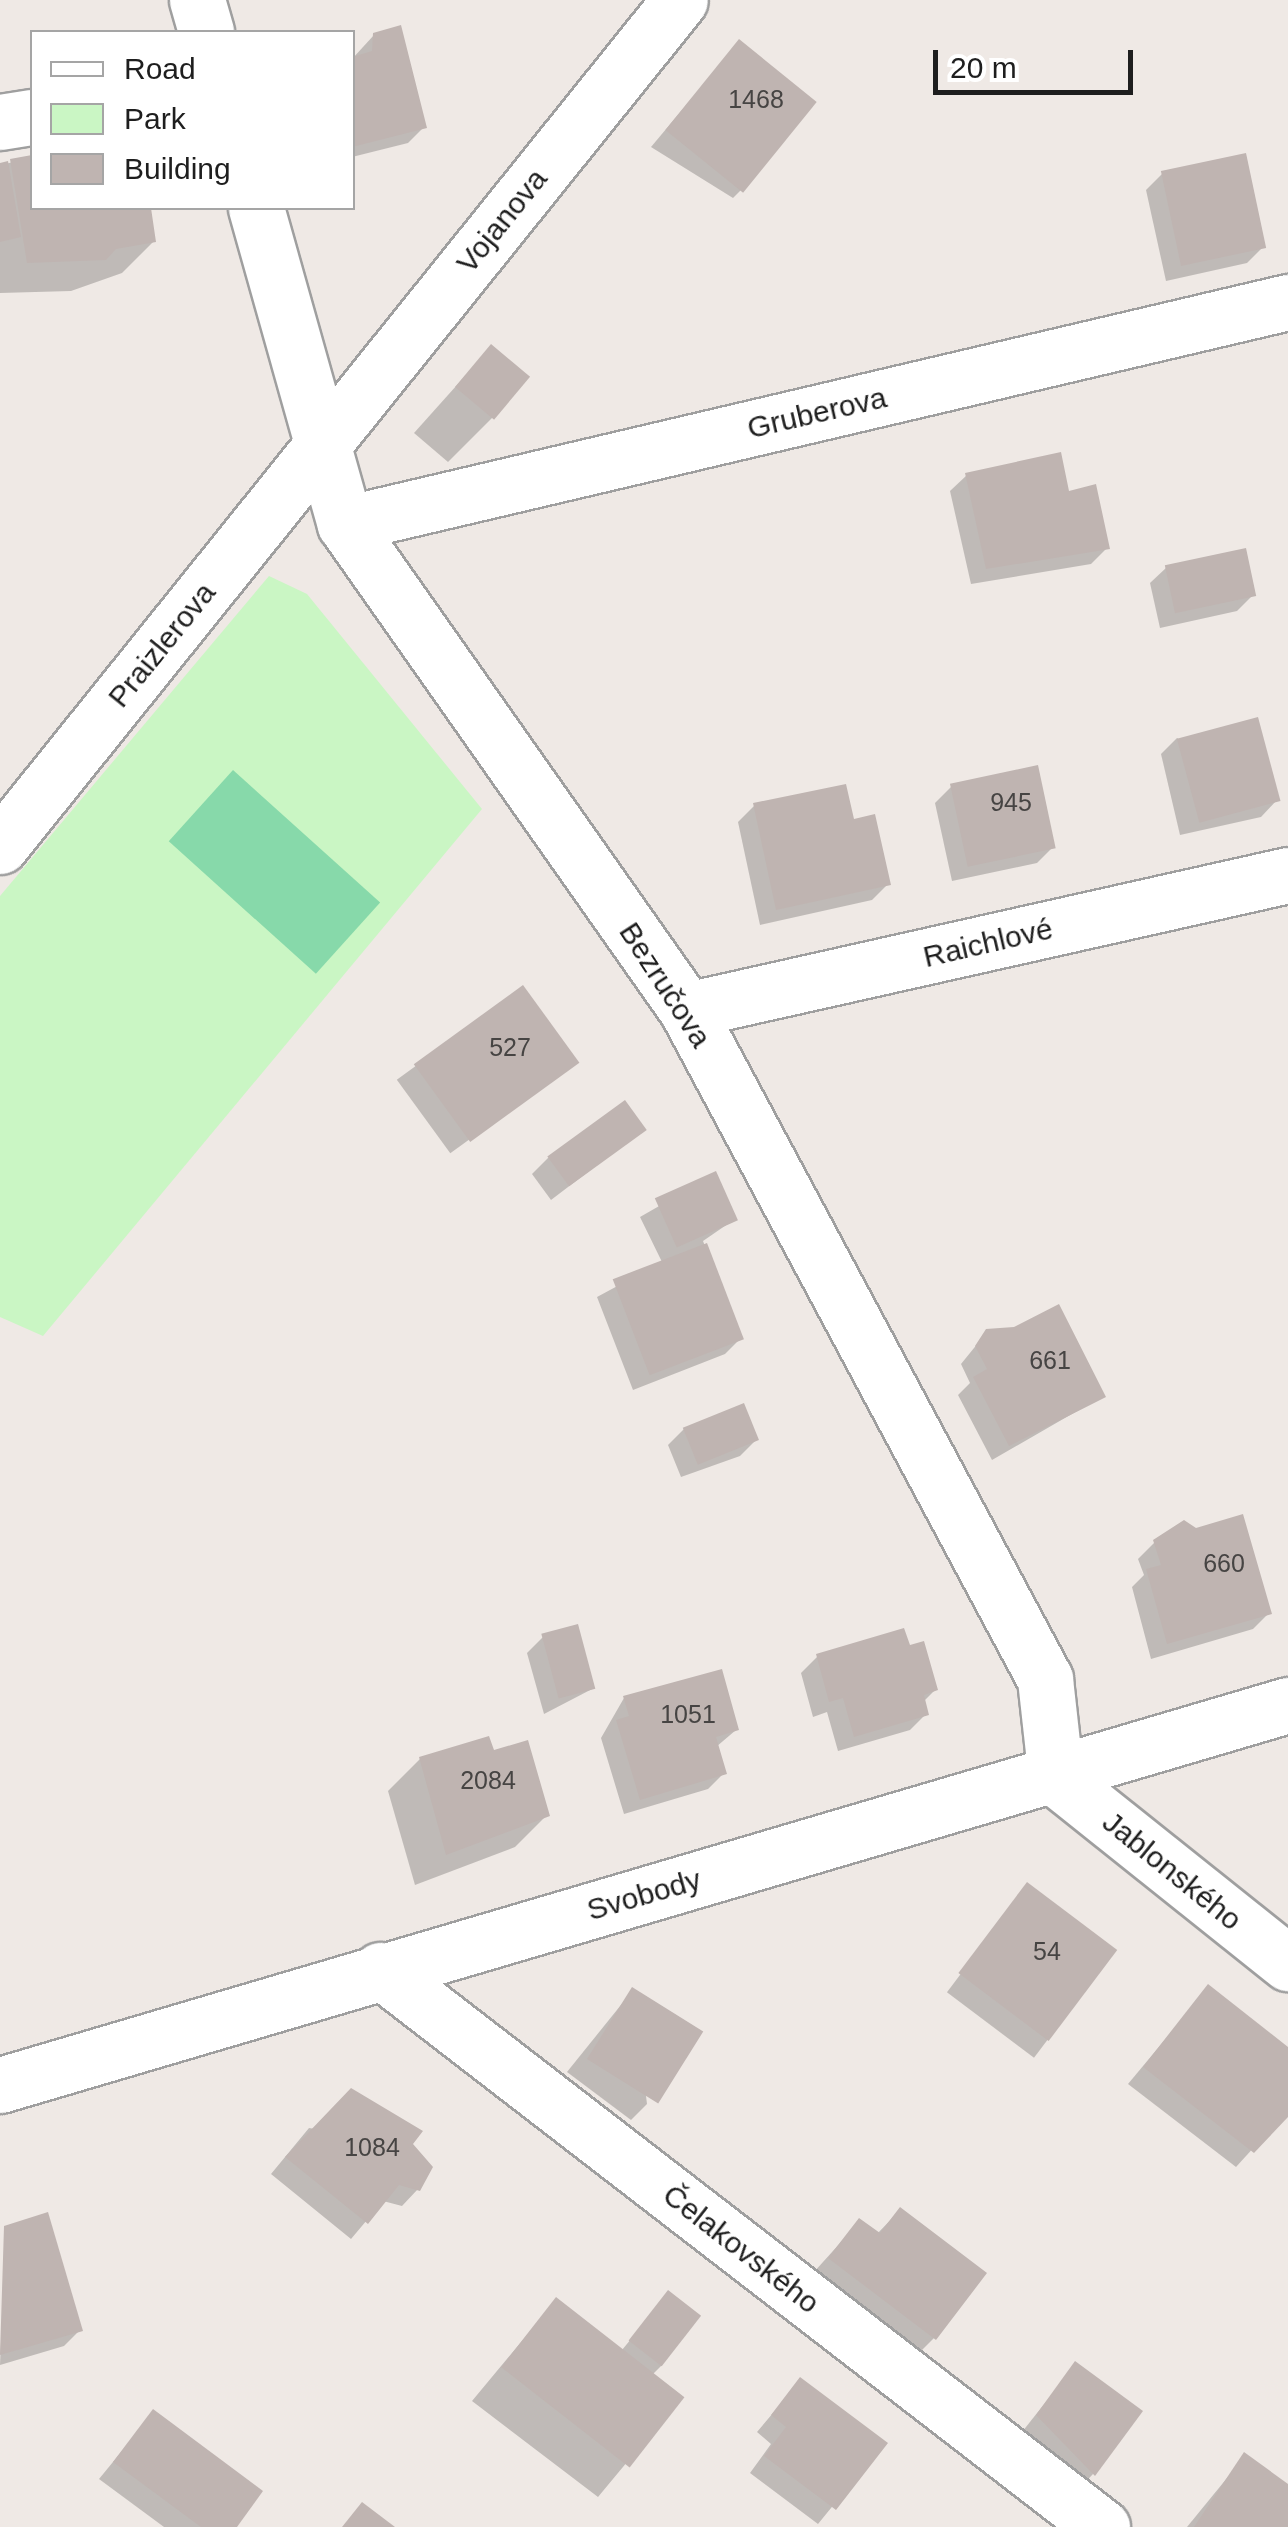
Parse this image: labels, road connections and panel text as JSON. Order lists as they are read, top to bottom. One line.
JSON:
{"streets":{"street":["Vojanova","Gruberova","Praizlerova","Raichlové","Bezručova","Jablonského","Svobody","Čelakovského"]},"crossings":[["Vojanova","Praizlerova"],["Vojanova","Bezručova"],["Gruberova","Bezručova"],["Praizlerova","Bezručova"],["Raichlové","Bezručova"],["Bezručova","Jablonského"],["Bezručova","Svobody"],["Jablonského","Svobody"],["Svobody","Čelakovského"]],"house_numbers":["1468","945","527","661","660","1051","2084","54","1084"],"legend":["Road","Park","Building"],"scale_bar":"20 m"}
